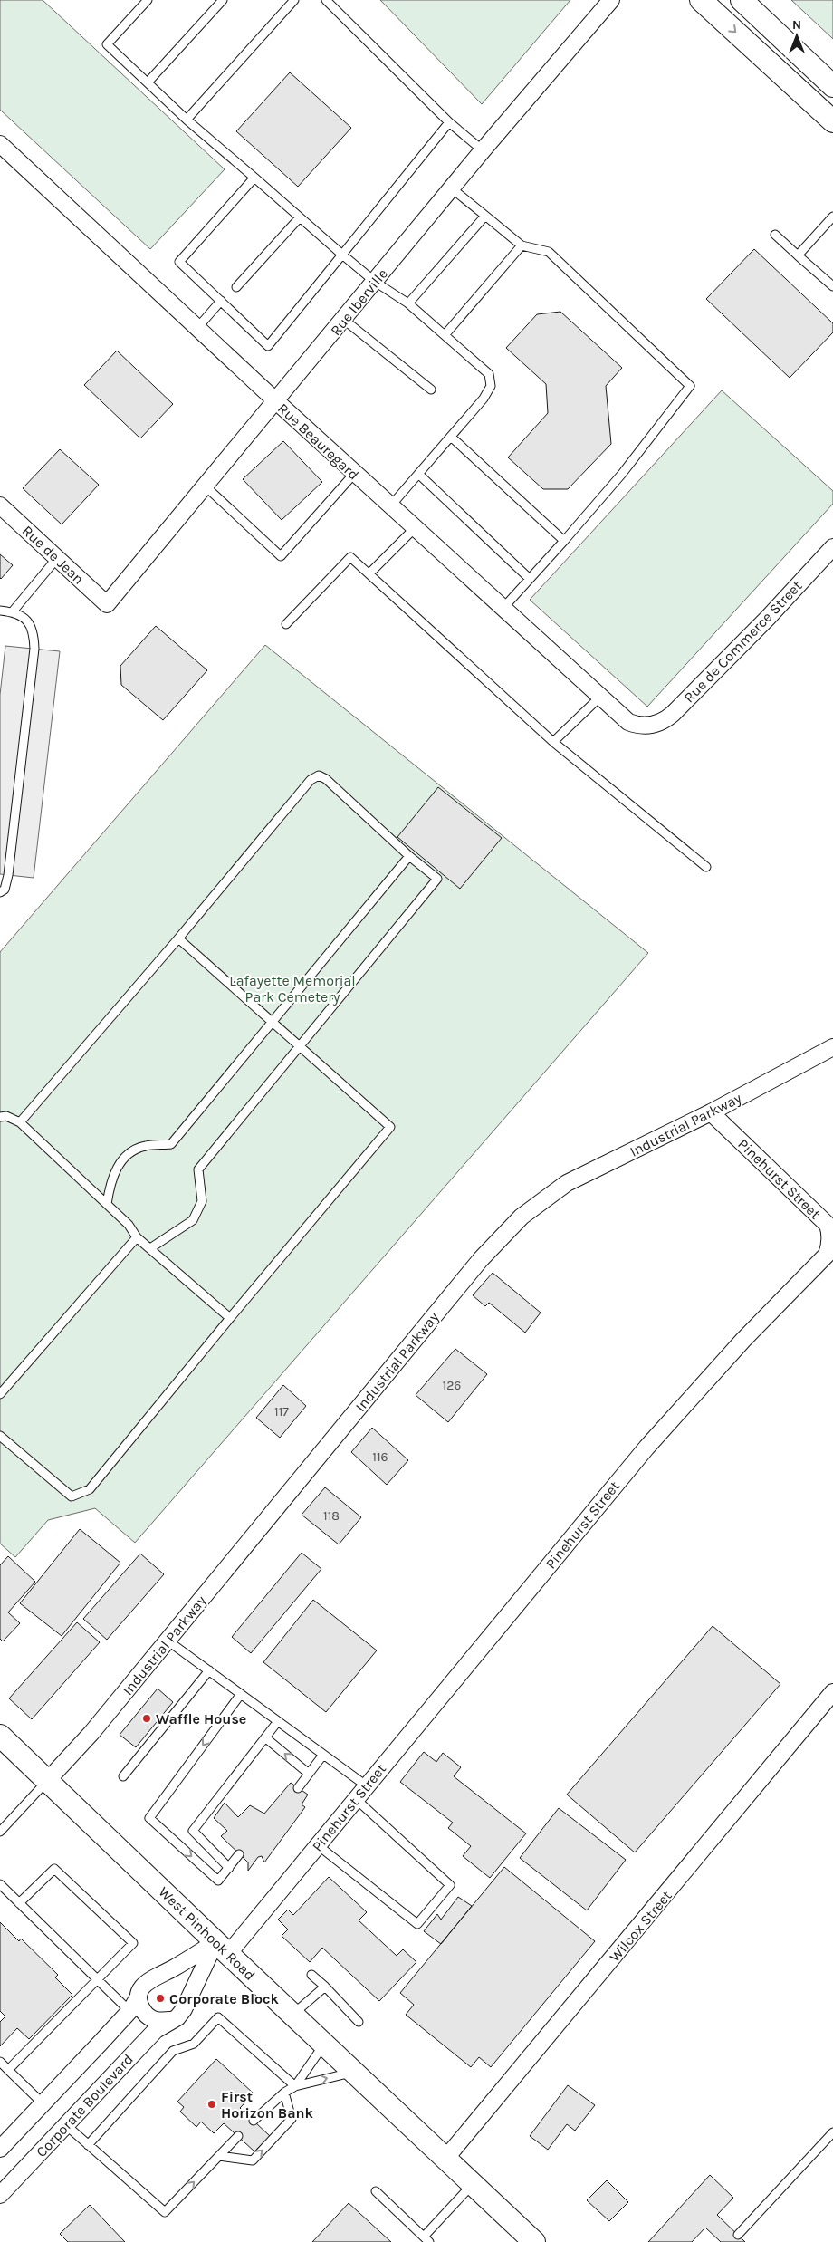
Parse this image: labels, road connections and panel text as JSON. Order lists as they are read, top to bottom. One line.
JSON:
{"streets":{"main road":["West Pinhook Road"],"street":["Rue Iberville","Rue Beauregard","Rue de Jean","Rue de Commerce Street","Industrial Parkway","Pinehurst Street","Wilcox Street","Corporate Boulevard"]},"crossings":[["Rue Iberville","Rue Beauregard"],["Rue Iberville","Rue de Jean"],["Rue Beauregard","Rue de Commerce Street"],["Industrial Parkway","Pinehurst Street"],["Industrial Parkway","West Pinhook Road"],["Pinehurst Street","West Pinhook Road"],["Pinehurst Street","Corporate Boulevard"],["Wilcox Street","West Pinhook Road"],["West Pinhook Road","Corporate Boulevard"]],"parks":["Lafayette Memorial Park Cemetery"],"places":["Waffle House","Corporate Block","First Horizon Bank"],"house_numbers":["126","117","116","118"],"north":"top"}
